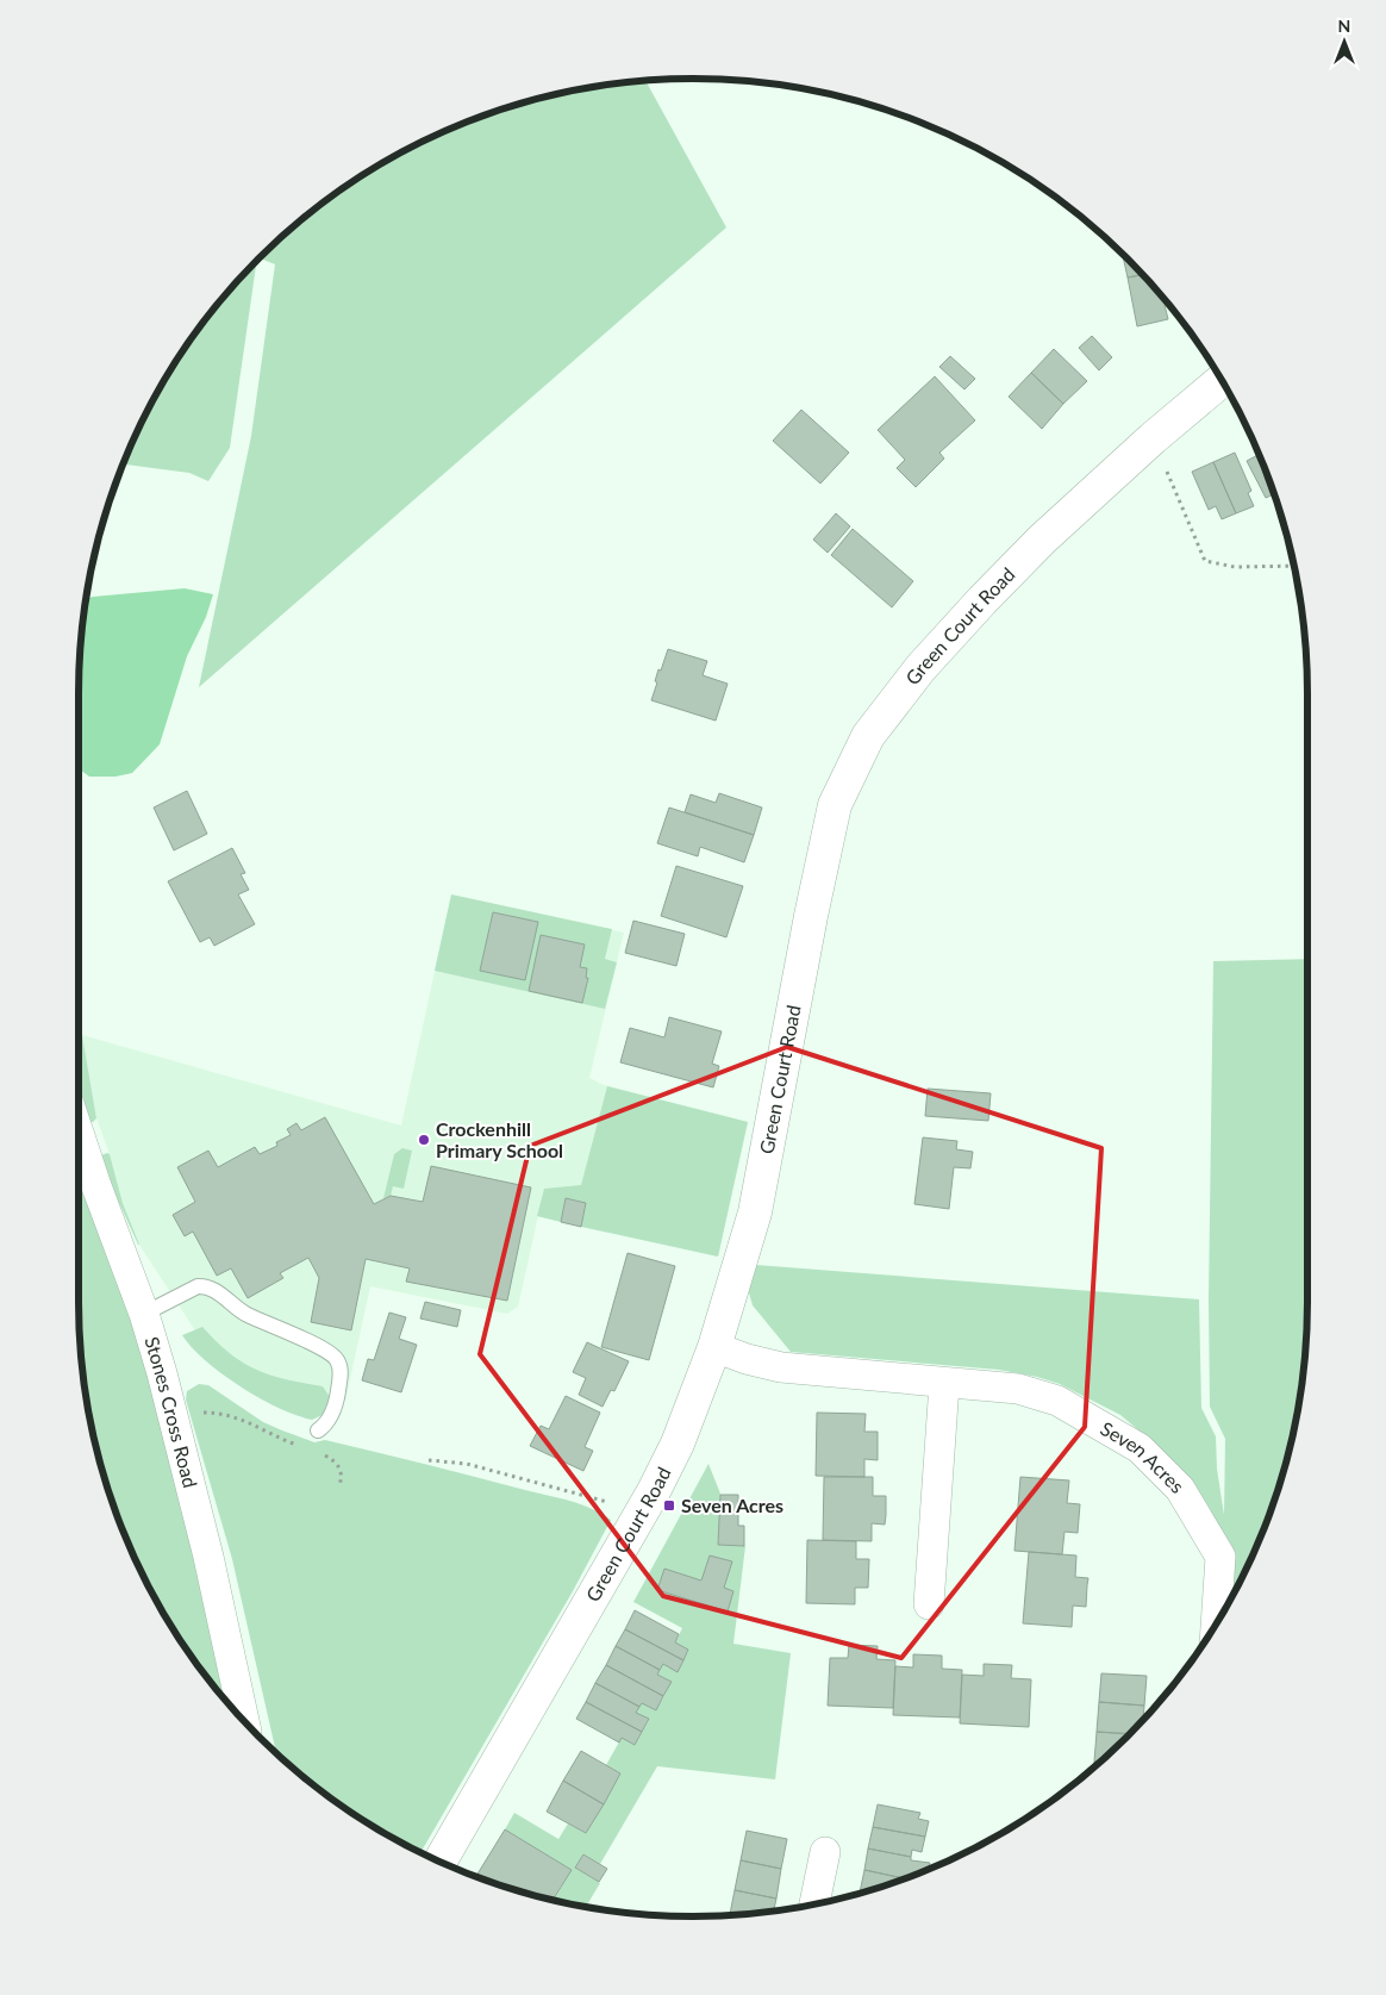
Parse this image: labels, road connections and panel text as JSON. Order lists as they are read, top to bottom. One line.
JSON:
{"streets":{"main road":["Green Court Road"],"street":["Stones Cross Road","Seven Acres"]},"crossings":[["Green Court Road","Seven Acres"]],"places":{"other":["Crockenhill Primary School"],"transit":["Seven Acres"]},"north":"top"}
